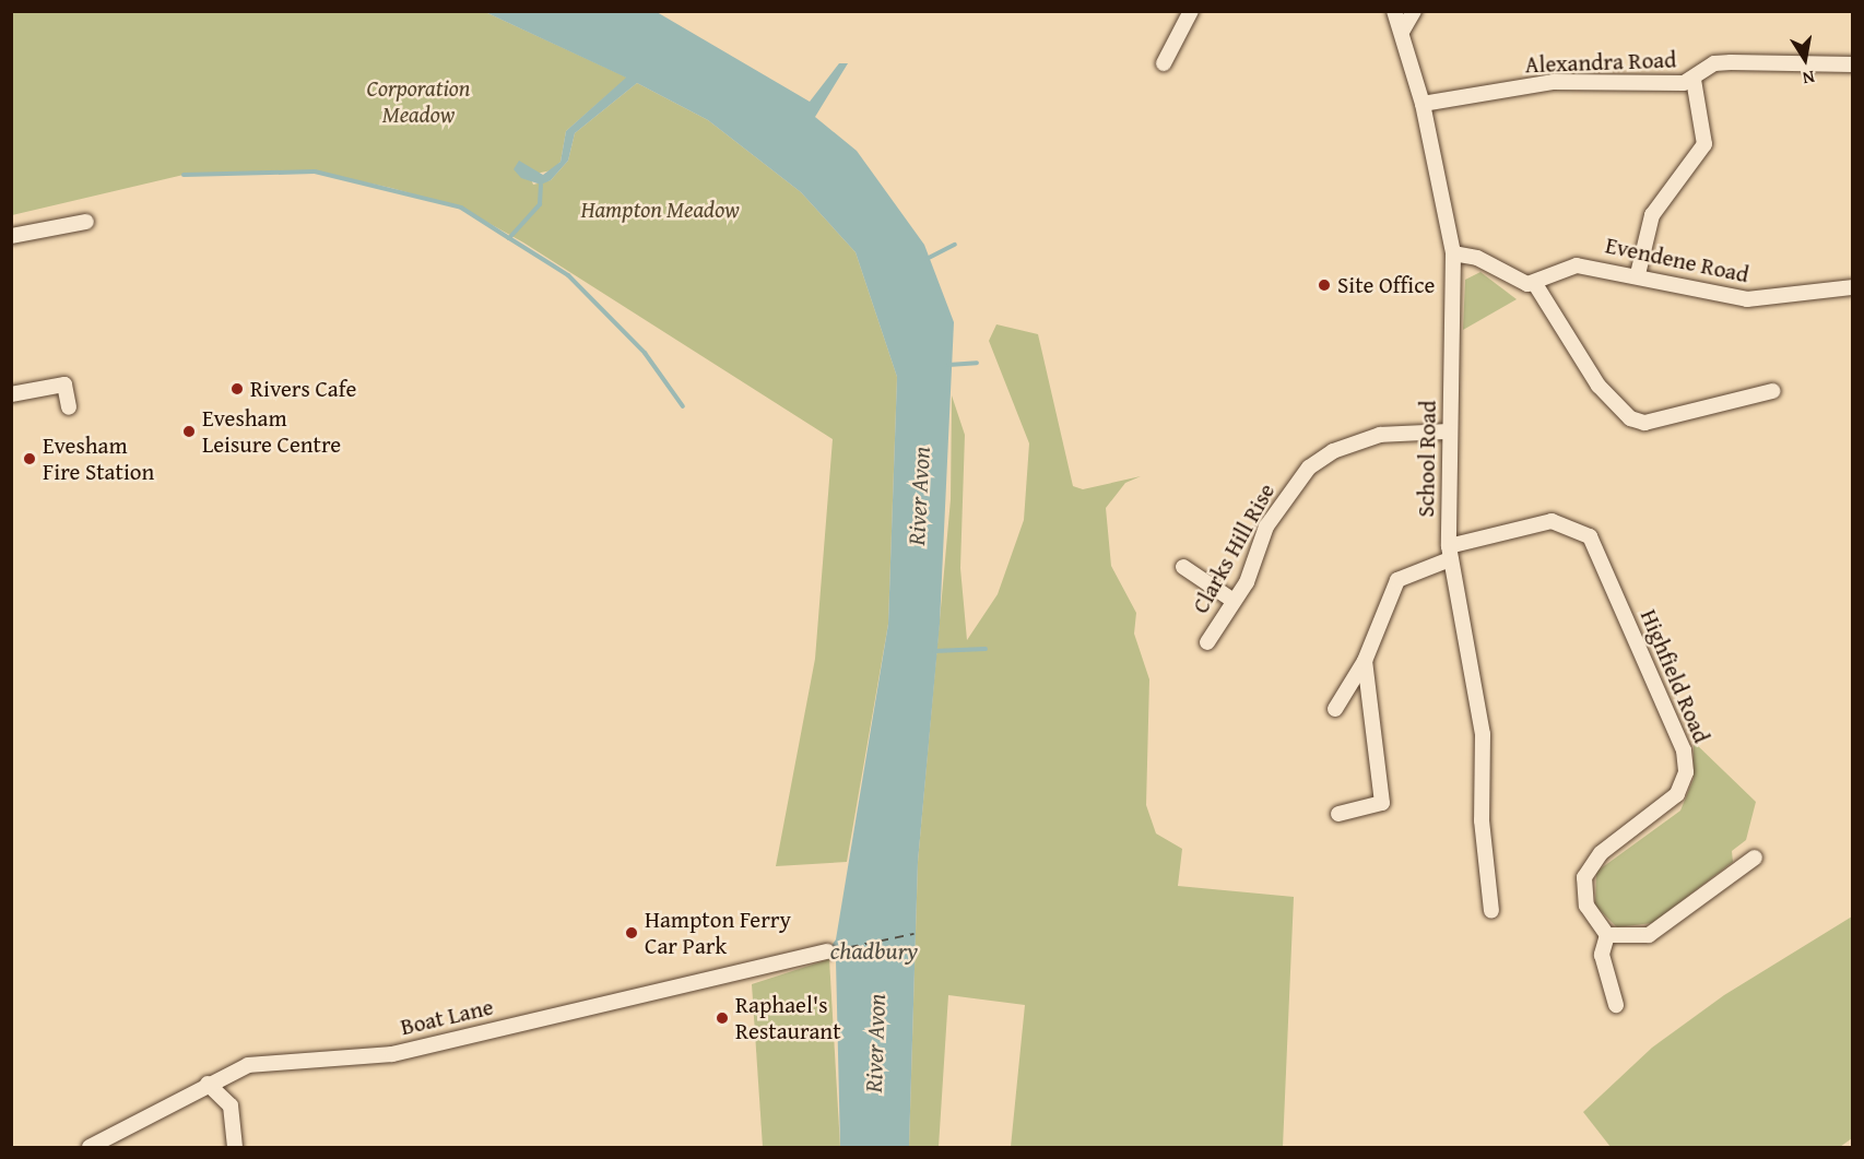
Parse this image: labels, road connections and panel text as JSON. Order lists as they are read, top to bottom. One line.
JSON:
{"streets":{"street":["Alexandra Road","Evendene Road","School Road","Clarks Hill Rise","Highfield Road","Boat Lane"]},"crossings":[["Alexandra Road","School Road"],["School Road","Clarks Hill Rise"],["School Road","Highfield Road"]],"water":["River Avon","chadbury"],"parks":["Corporation Meadow","Hampton Meadow"],"places":["Site Office","Rivers Cafe","Evesham Leisure Centre","Evesham Fire Station","Hampton Ferry Car Park","Raphael's Restaurant"],"north":"bottom"}
